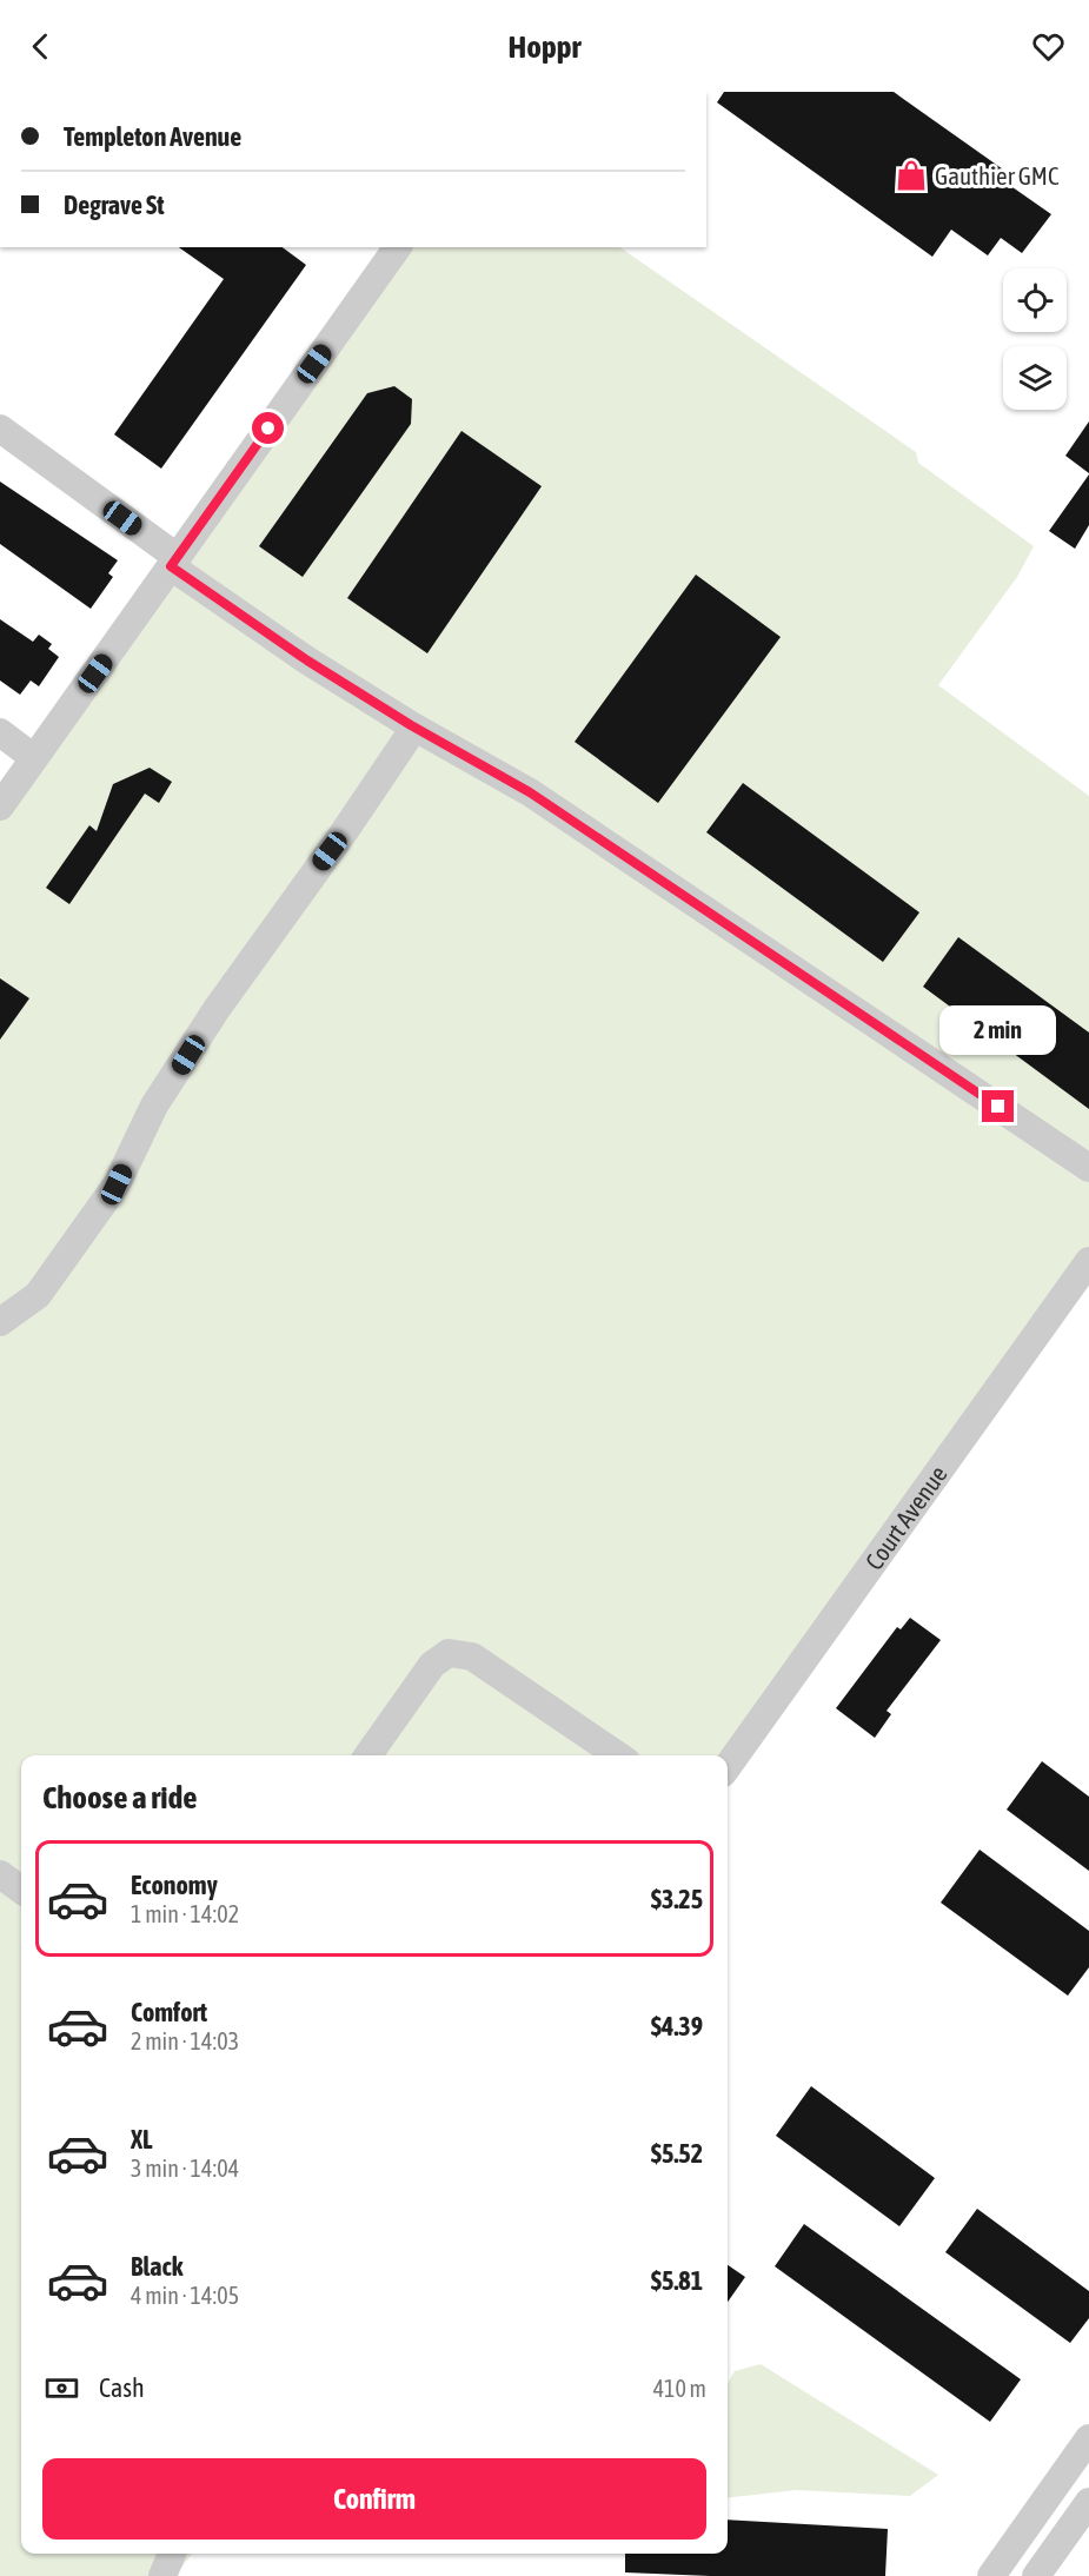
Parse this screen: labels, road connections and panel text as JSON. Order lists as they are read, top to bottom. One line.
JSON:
{"streets":{"street":["Court Avenue"]},"places":{"shop":["Gauthier GMC"]},"page":{"header":"Hoppr","banner":["Templeton Avenue","Degrave St"],"bubble":"2 min","heading":"Choose a ride","list":[{"name":"Economy","note":"1 min · 14:02","value":"$3.25"},{"name":"Comfort","note":"2 min · 14:03","value":"$4.39"},{"name":"XL","note":"3 min · 14:04","value":"$5.52"},{"name":"Black","note":"4 min · 14:05","value":"$5.81"}],"pay":["Cash","410 m"],"buttons":"Confirm"}}
